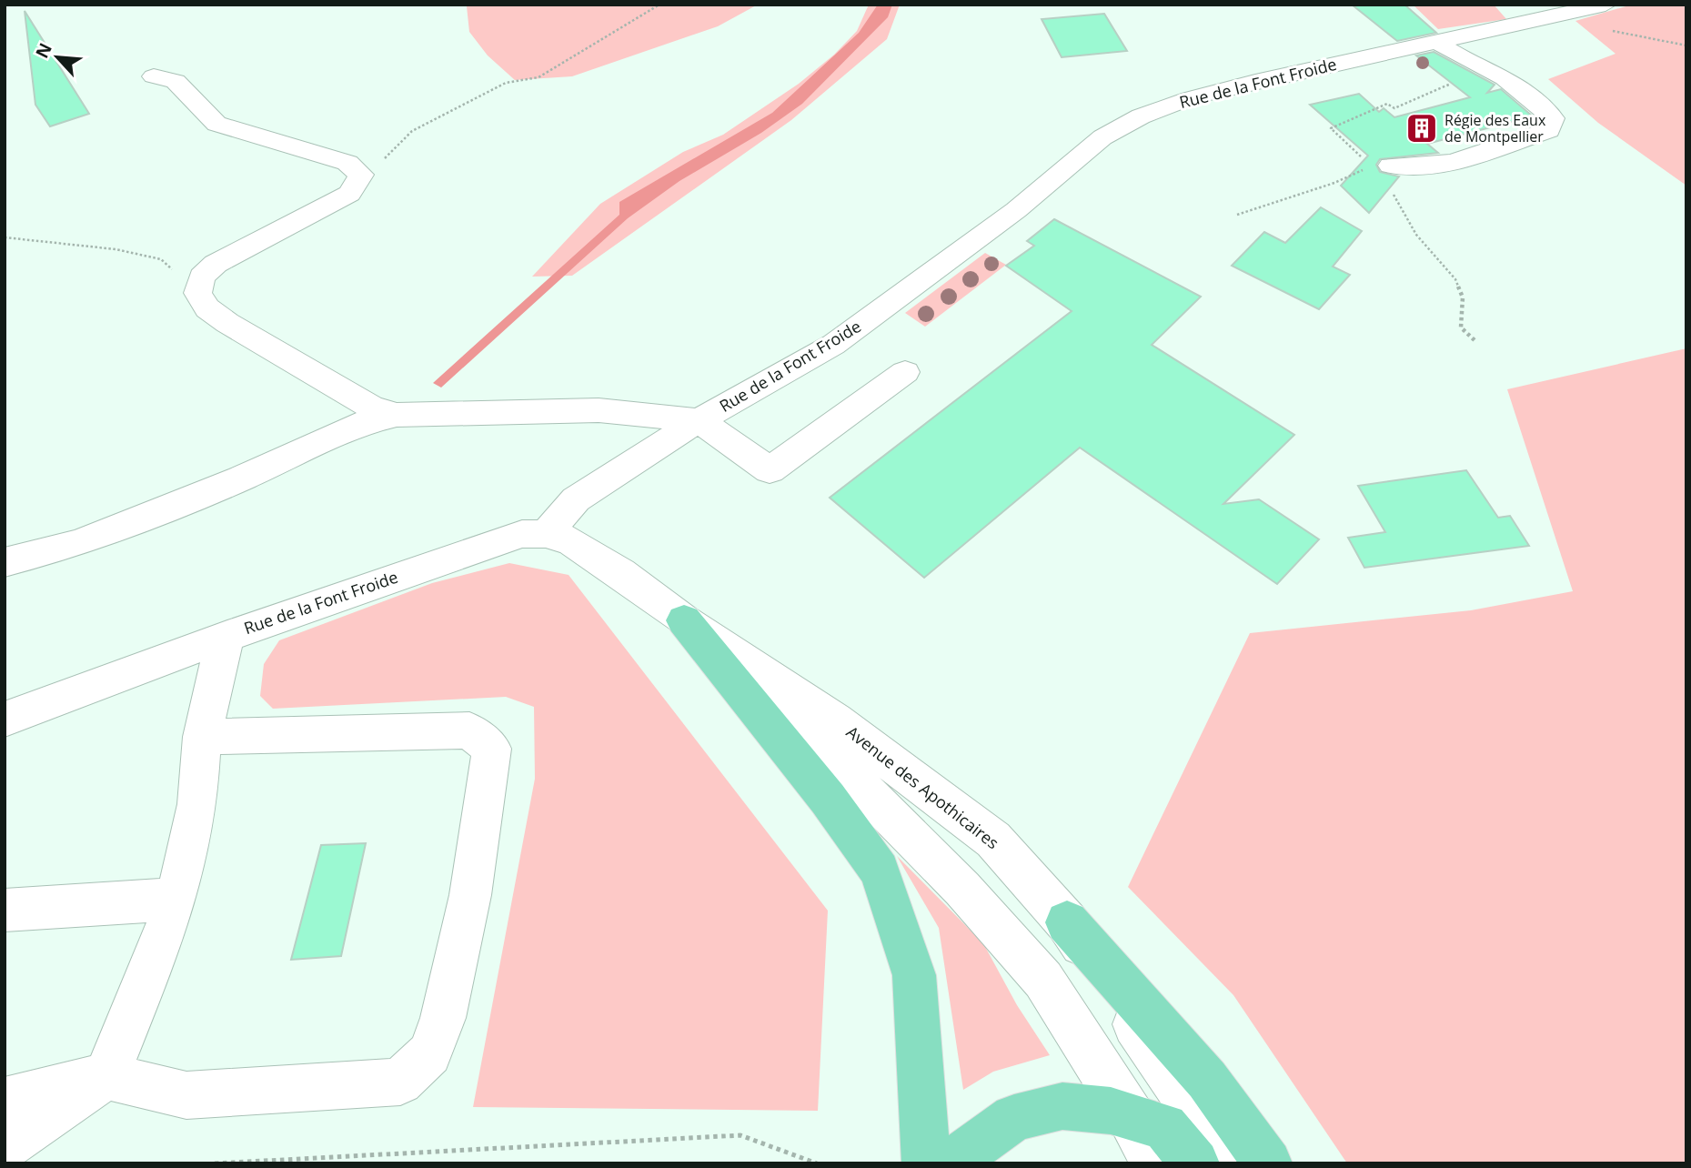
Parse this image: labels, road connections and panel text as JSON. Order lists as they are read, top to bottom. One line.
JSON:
{"streets":{"street":["Rue de la Font Froide","Avenue des Apothicaires"]},"crossings":[["Rue de la Font Froide","Avenue des Apothicaires"]],"places":{"building":["Régie des Eaux de Montpellier"]},"north":"top left"}
